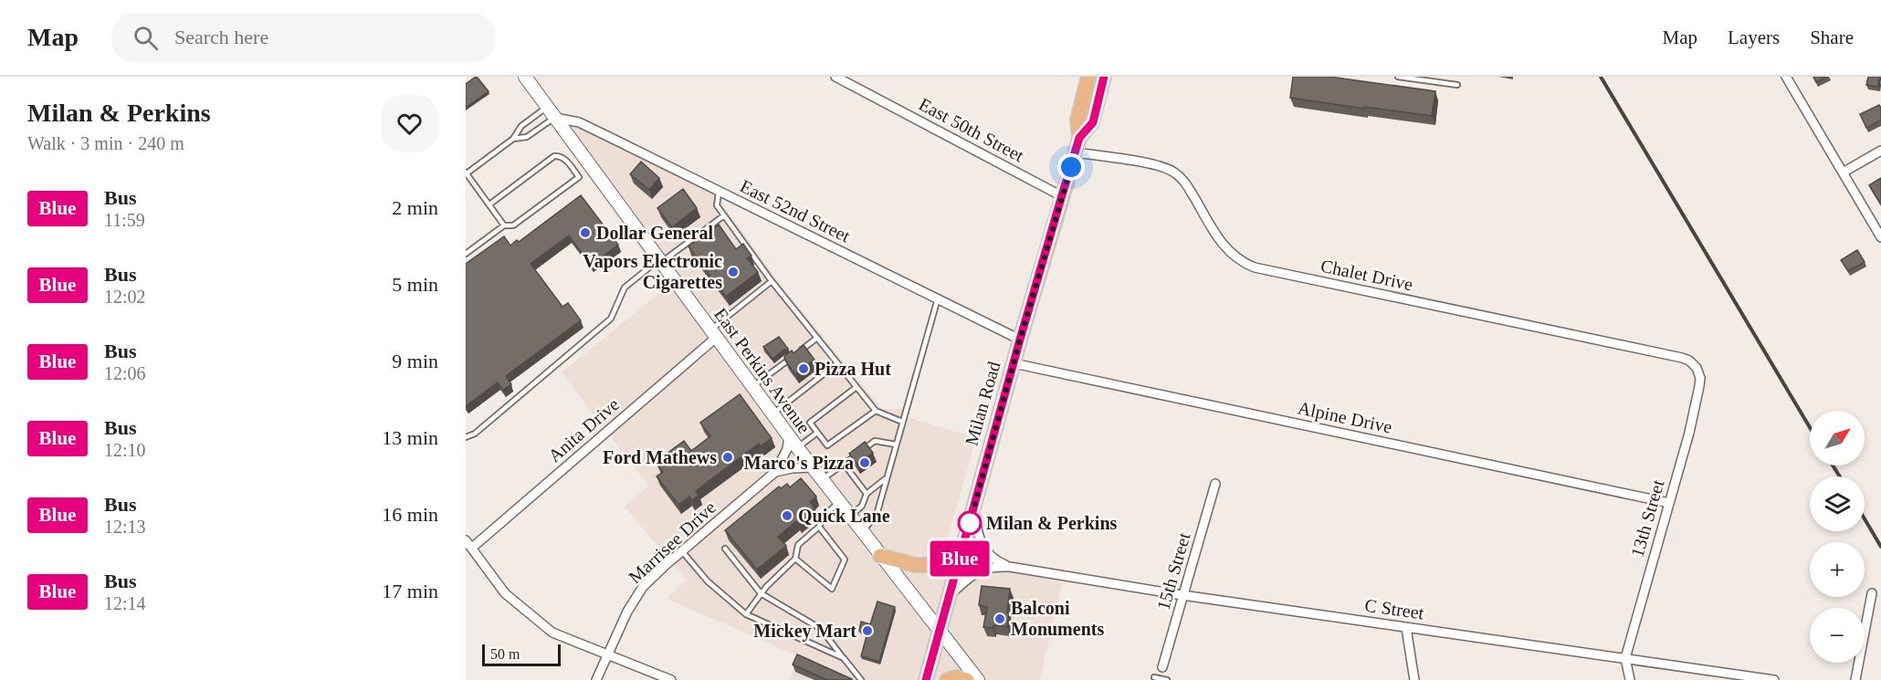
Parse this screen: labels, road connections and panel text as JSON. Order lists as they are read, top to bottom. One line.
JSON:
{"streets":{"main road":["East Perkins Avenue","Milan Road"],"street":["East 50th Street","East 52nd Street","Chalet Drive","Alpine Drive","Anita Drive","13th Street","Marrisee Drive","15th Street","C Street"]},"crossings":[["East 50th Street","Milan Road"],["East 52nd Street","East Perkins Avenue"],["East 52nd Street","Milan Road"],["Chalet Drive","Milan Road"],["Chalet Drive","13th Street"],["East Perkins Avenue","Milan Road"],["East Perkins Avenue","Anita Drive"],["East Perkins Avenue","Marrisee Drive"],["Milan Road","Alpine Drive"],["Milan Road","C Street"],["Alpine Drive","13th Street"],["13th Street","C Street"],["15th Street","C Street"]],"places":["Dollar General","Vapors Electronic Cigarettes","Pizza Hut","Ford Mathews","Marco's Pizza","Quick Lane","Milan & Perkins","Balconi Monuments","Mickey Mart"],"lines":["bus line Blue"],"scale_bar":"50 m","north":"top right","page":{"header":"Map","search":"Search here","nav":["Map","Layers","Share"],"heading":["Milan & Perkins","Walk · 3 min · 240 m"],"on_map":"Blue","list":[{"mark":"Blue","name":"Bus","note":"11:59","value":"2 min"},{"mark":"Blue","name":"Bus","note":"12:02","value":"5 min"},{"mark":"Blue","name":"Bus","note":"12:06","value":"9 min"},{"mark":"Blue","name":"Bus","note":"12:10","value":"13 min"},{"mark":"Blue","name":"Bus","note":"12:13","value":"16 min"},{"mark":"Blue","name":"Bus","note":"12:14","value":"17 min"}],"map_buttons":["+","−"],"scale":"50 m"}}
